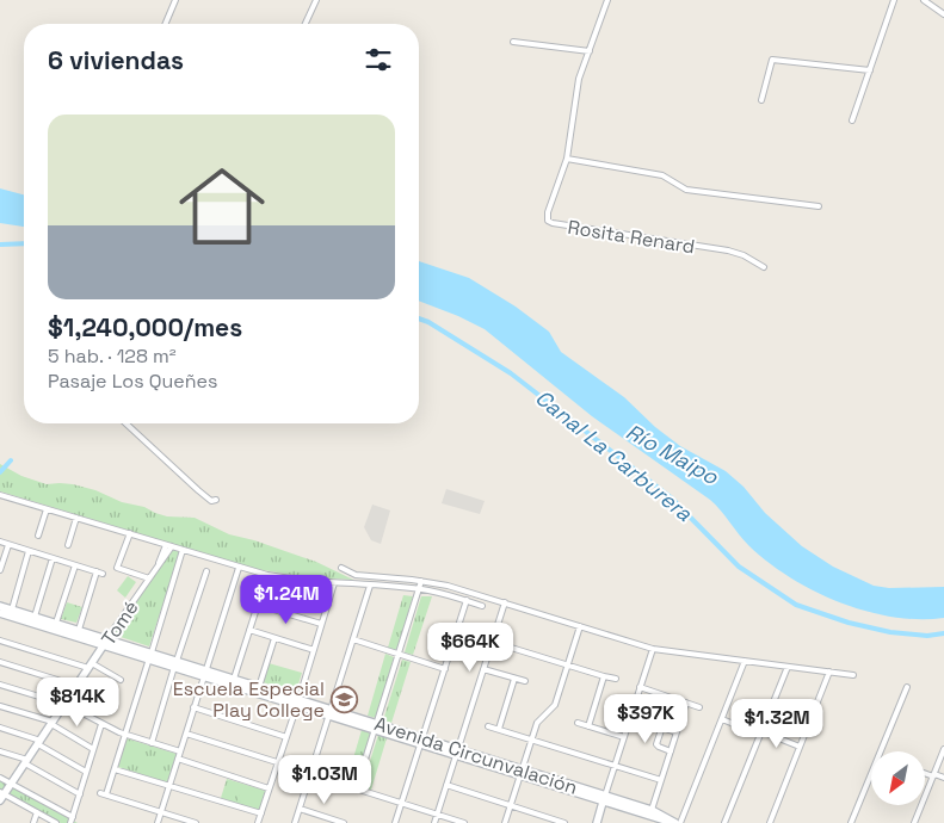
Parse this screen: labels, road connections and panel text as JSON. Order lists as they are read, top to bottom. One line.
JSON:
{"streets":{"street":["Rosita Renard","Tomé","Avenida Circunvalación"]},"crossings":[["Tomé","Avenida Circunvalación"]],"water":["Río Maipo","Canal La Carburera"],"places":{"school or university":["Escuela Especial Play College"]},"north":"bottom left","page":{"heading":"6 viviendas","list":[{"name":"$1,240,000/mes","note":"5 hab. · 128 m² · Pasaje Los Queñes"}],"price":["$1.24M","$664K","$814K","$397K","$1.32M","$1.03M"]}}
